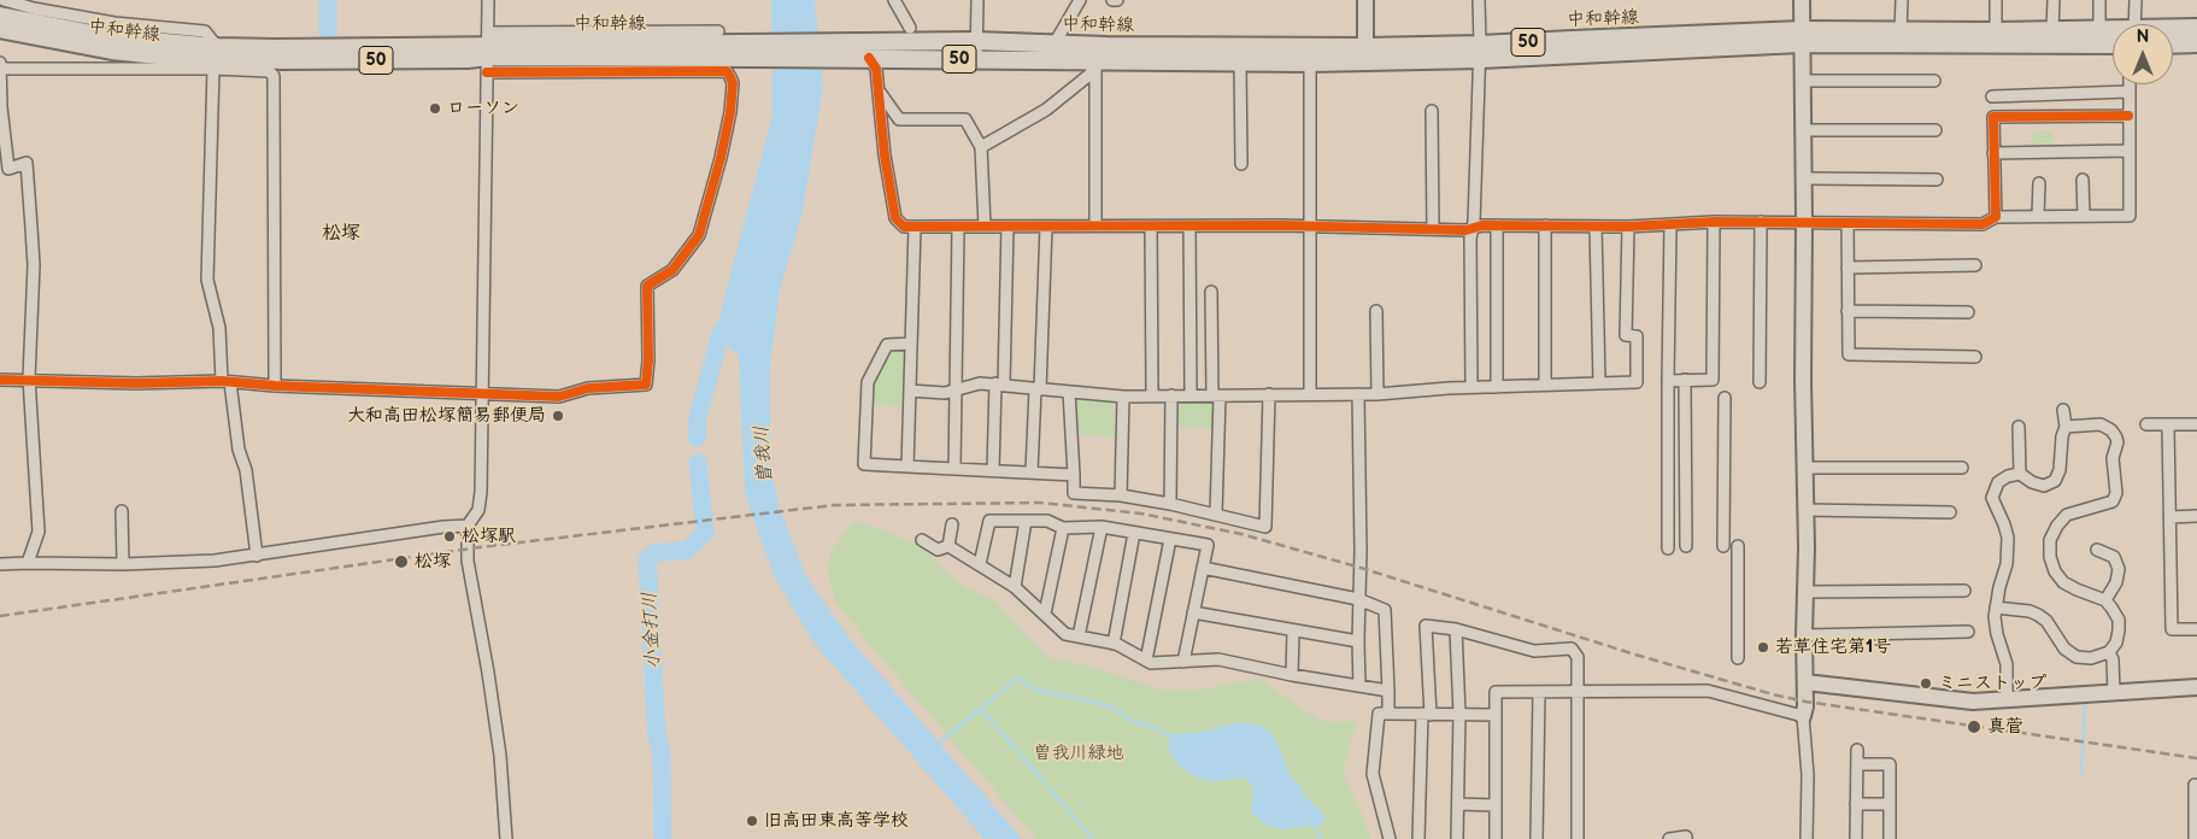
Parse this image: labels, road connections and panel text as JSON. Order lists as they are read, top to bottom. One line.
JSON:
{"streets":{"main road":["中和幹線","50"]},"districts":["松塚"],"water":["曽我川","小金打川"],"parks":["曽我川緑地"],"places":["ローソン","大和高田松塚簡易郵便局","松塚駅","松塚","若草住宅第1号","ミニストップ","真菅","旧高田東高等学校"],"north":"top"}
